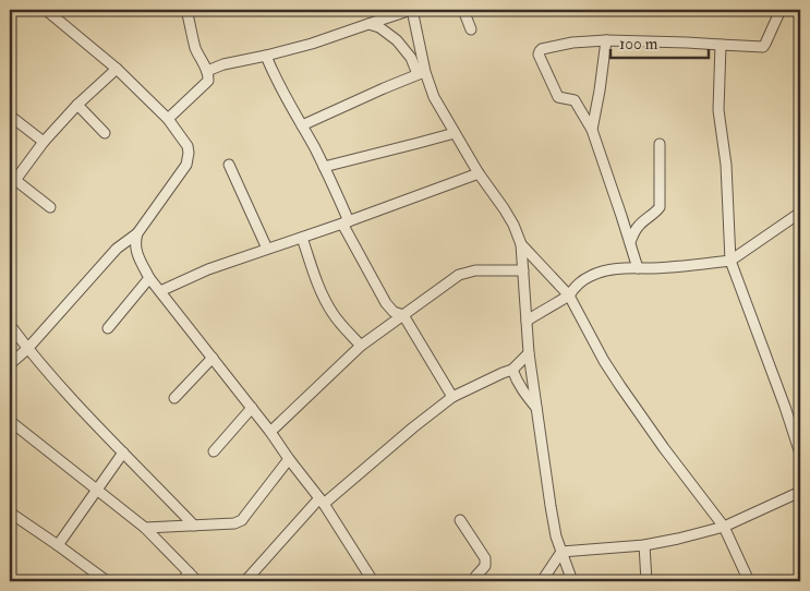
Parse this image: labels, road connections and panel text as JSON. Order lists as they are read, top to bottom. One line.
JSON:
{"scale_bar":"100 m"}
